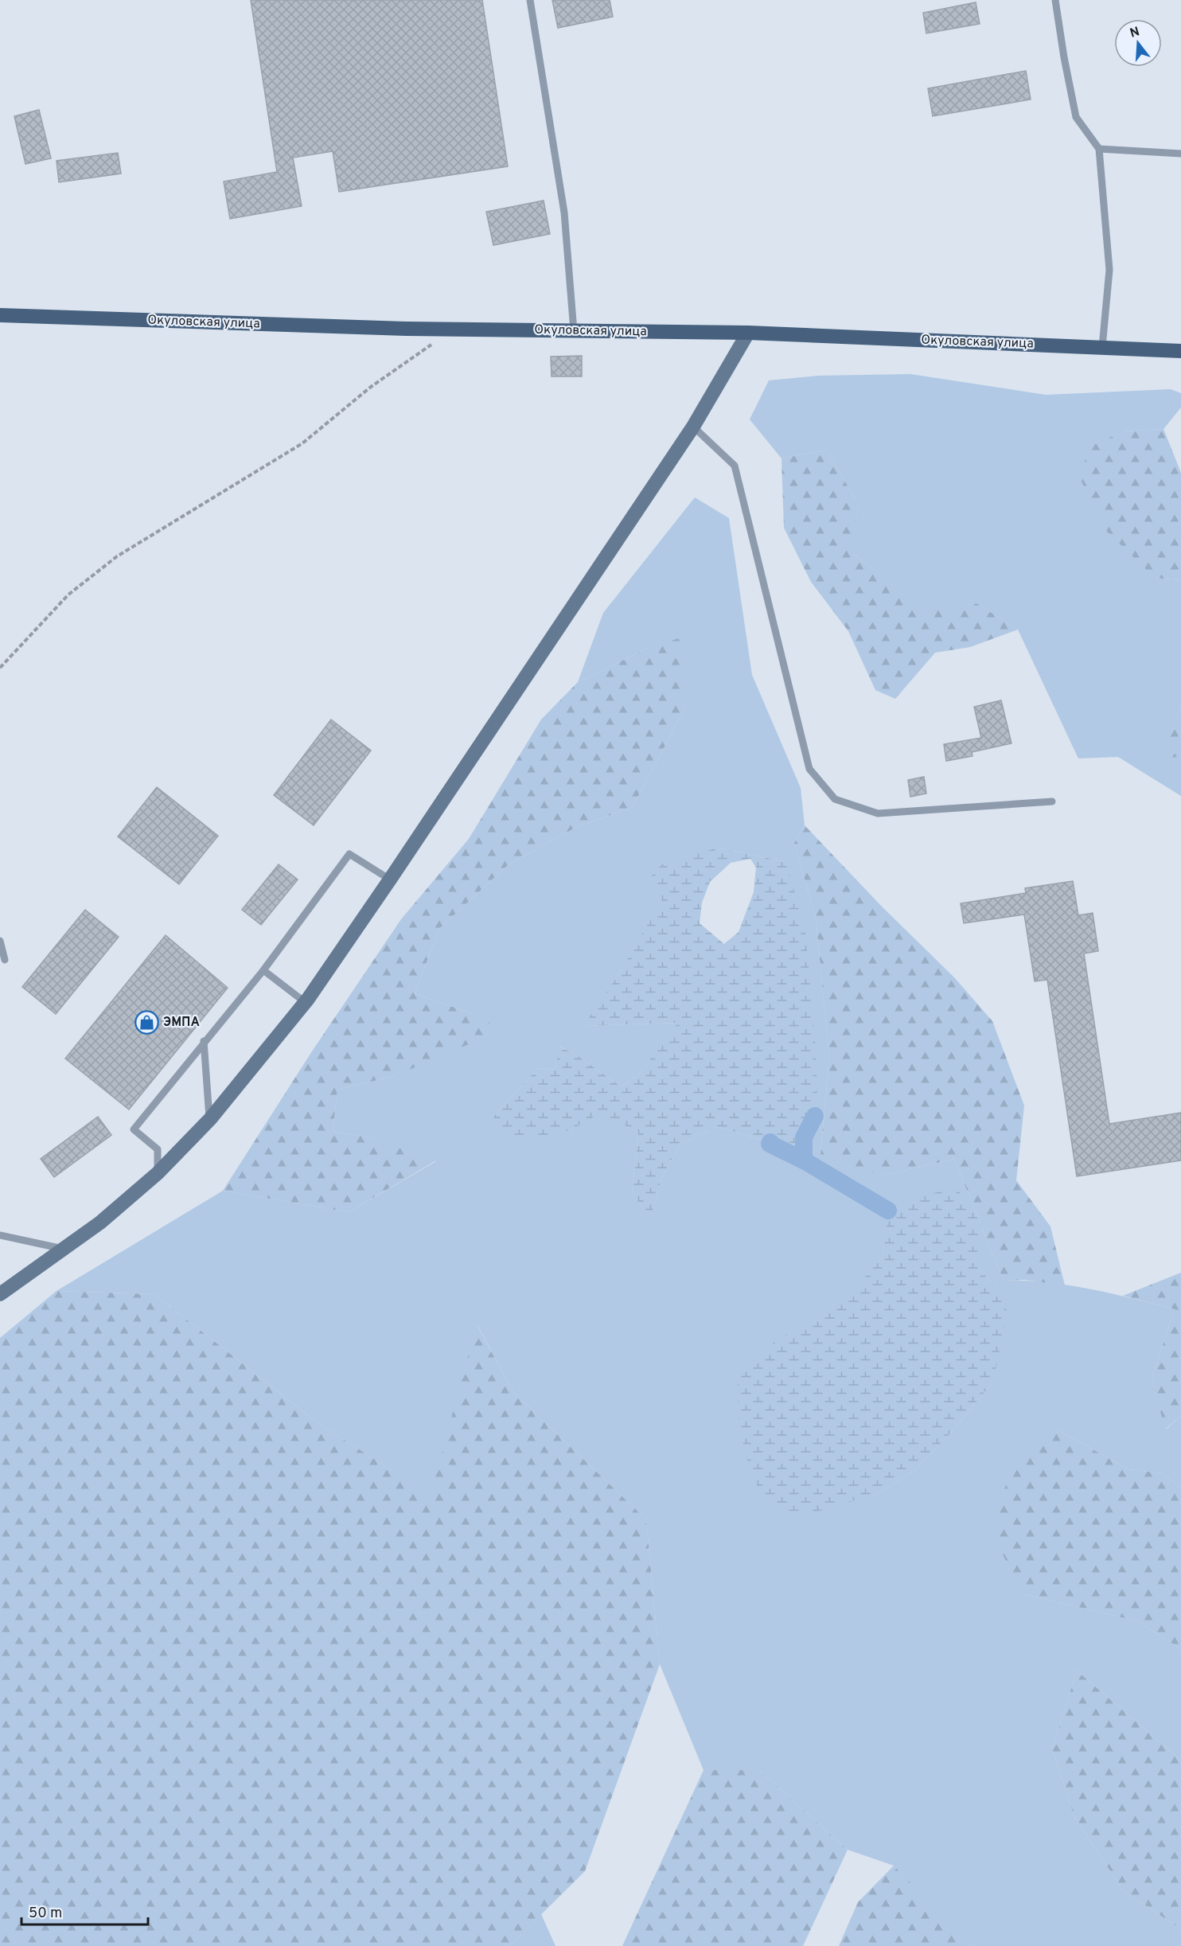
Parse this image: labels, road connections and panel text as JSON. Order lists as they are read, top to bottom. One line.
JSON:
{"streets":{"main road":["Окуловская улица"]},"places":{"shop":["ЭМПА"]},"scale_bar":"50 m","north":"top"}
